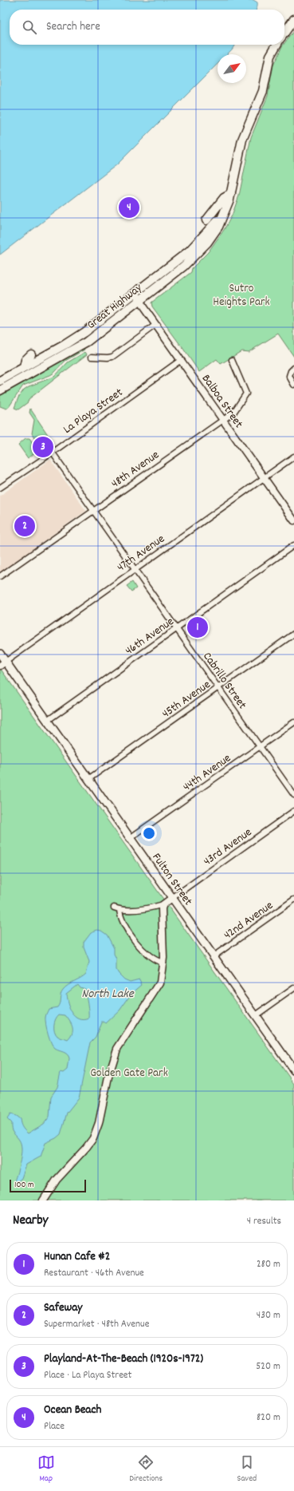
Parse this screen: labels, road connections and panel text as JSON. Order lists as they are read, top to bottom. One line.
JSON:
{"streets":{"main road":["Great Highway","Fulton Street"],"street":["Balboa Street","La Playa Street","48th Avenue","47th Avenue","46th Avenue","Cabrillo Street","45th Avenue","44th Avenue","43rd Avenue","42nd Avenue"]},"crossings":[["Great Highway","Balboa Street"],["Balboa Street","La Playa Street"],["Balboa Street","48th Avenue"],["Balboa Street","47th Avenue"],["La Playa Street","Cabrillo Street"],["48th Avenue","Cabrillo Street"],["47th Avenue","Cabrillo Street"],["47th Avenue","Fulton Street"],["46th Avenue","Cabrillo Street"],["46th Avenue","Fulton Street"],["Cabrillo Street","45th Avenue"],["Cabrillo Street","44th Avenue"],["45th Avenue","Fulton Street"],["44th Avenue","Fulton Street"],["43rd Avenue","Fulton Street"],["Fulton Street","42nd Avenue"]],"water":["North Lake"],"parks":["Sutro Heights Park","Golden Gate Park"],"scale_bar":"100 m","north":"top right","page":{"search":"Search here","pins":["4","3","2","1"],"scale":"100 m","heading":["Nearby","4 results"],"list":[{"mark":"1","name":"Hunan Cafe #2","note":"Restaurant · 46th Avenue","value":"280 m"},{"mark":"2","name":"Safeway","note":"Supermarket · 48th Avenue","value":"430 m"},{"mark":"3","name":"Playland-At-The-Beach (1920s-1972)","note":"Place · La Playa Street","value":"520 m"},{"mark":"4","name":"Ocean Beach","note":"Place","value":"820 m"}],"nav":["Map","Directions","Saved"]}}
